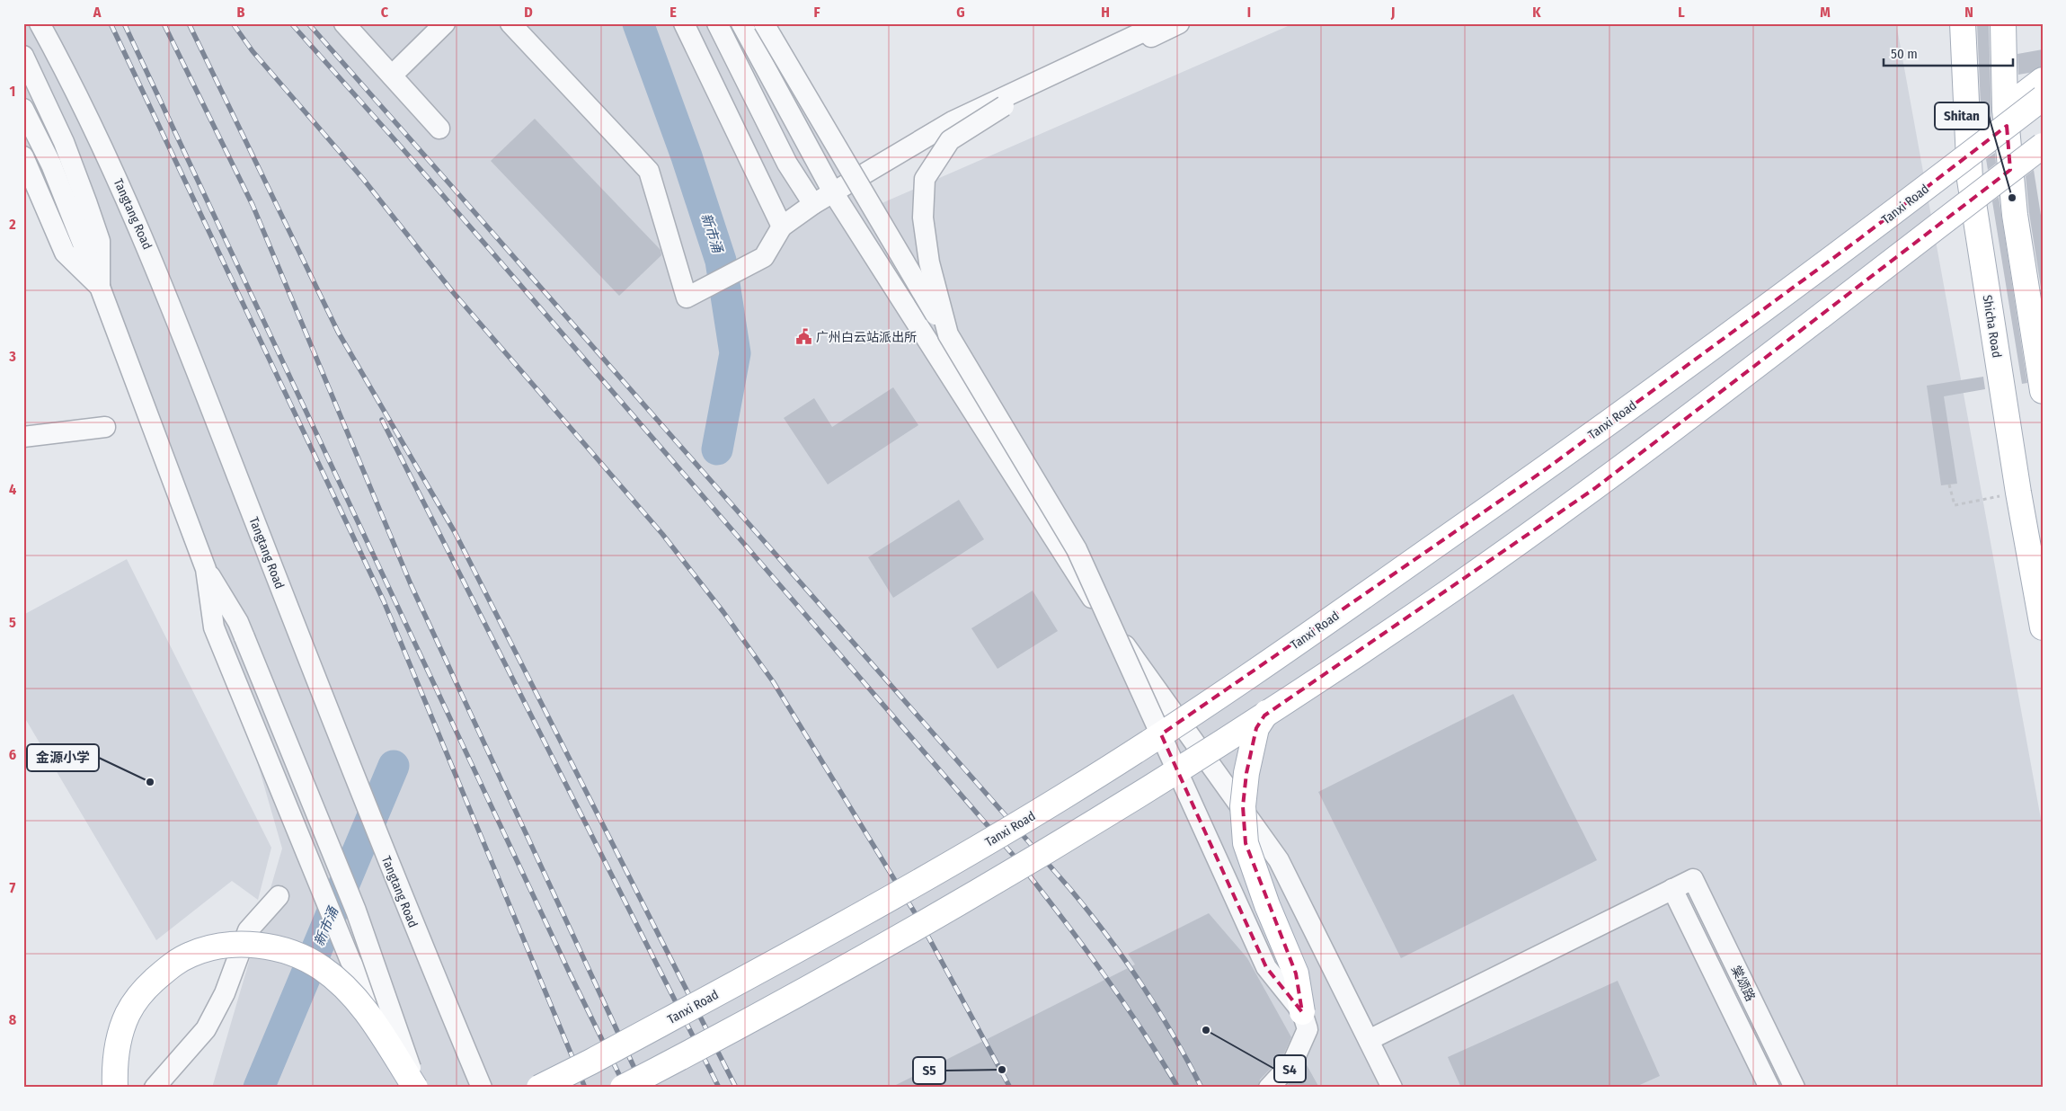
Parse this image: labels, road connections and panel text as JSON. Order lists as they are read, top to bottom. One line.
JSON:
{"streets":{"main road":["Tanxi Road","Shicha Road"],"street":["Tangtang Road","棠颂路"]},"water":["新市涌"],"places":{"other":["Shitan","金源小学","S4","S5"],"public building":["广州白云站派出所"]},"scale_bar":"50 m","grid":{"columns":["A","B","C","D","E","F","G","H","I","J","K","L","M","N"],"rows":["1","2","3","4","5","6","7","8"]}}
